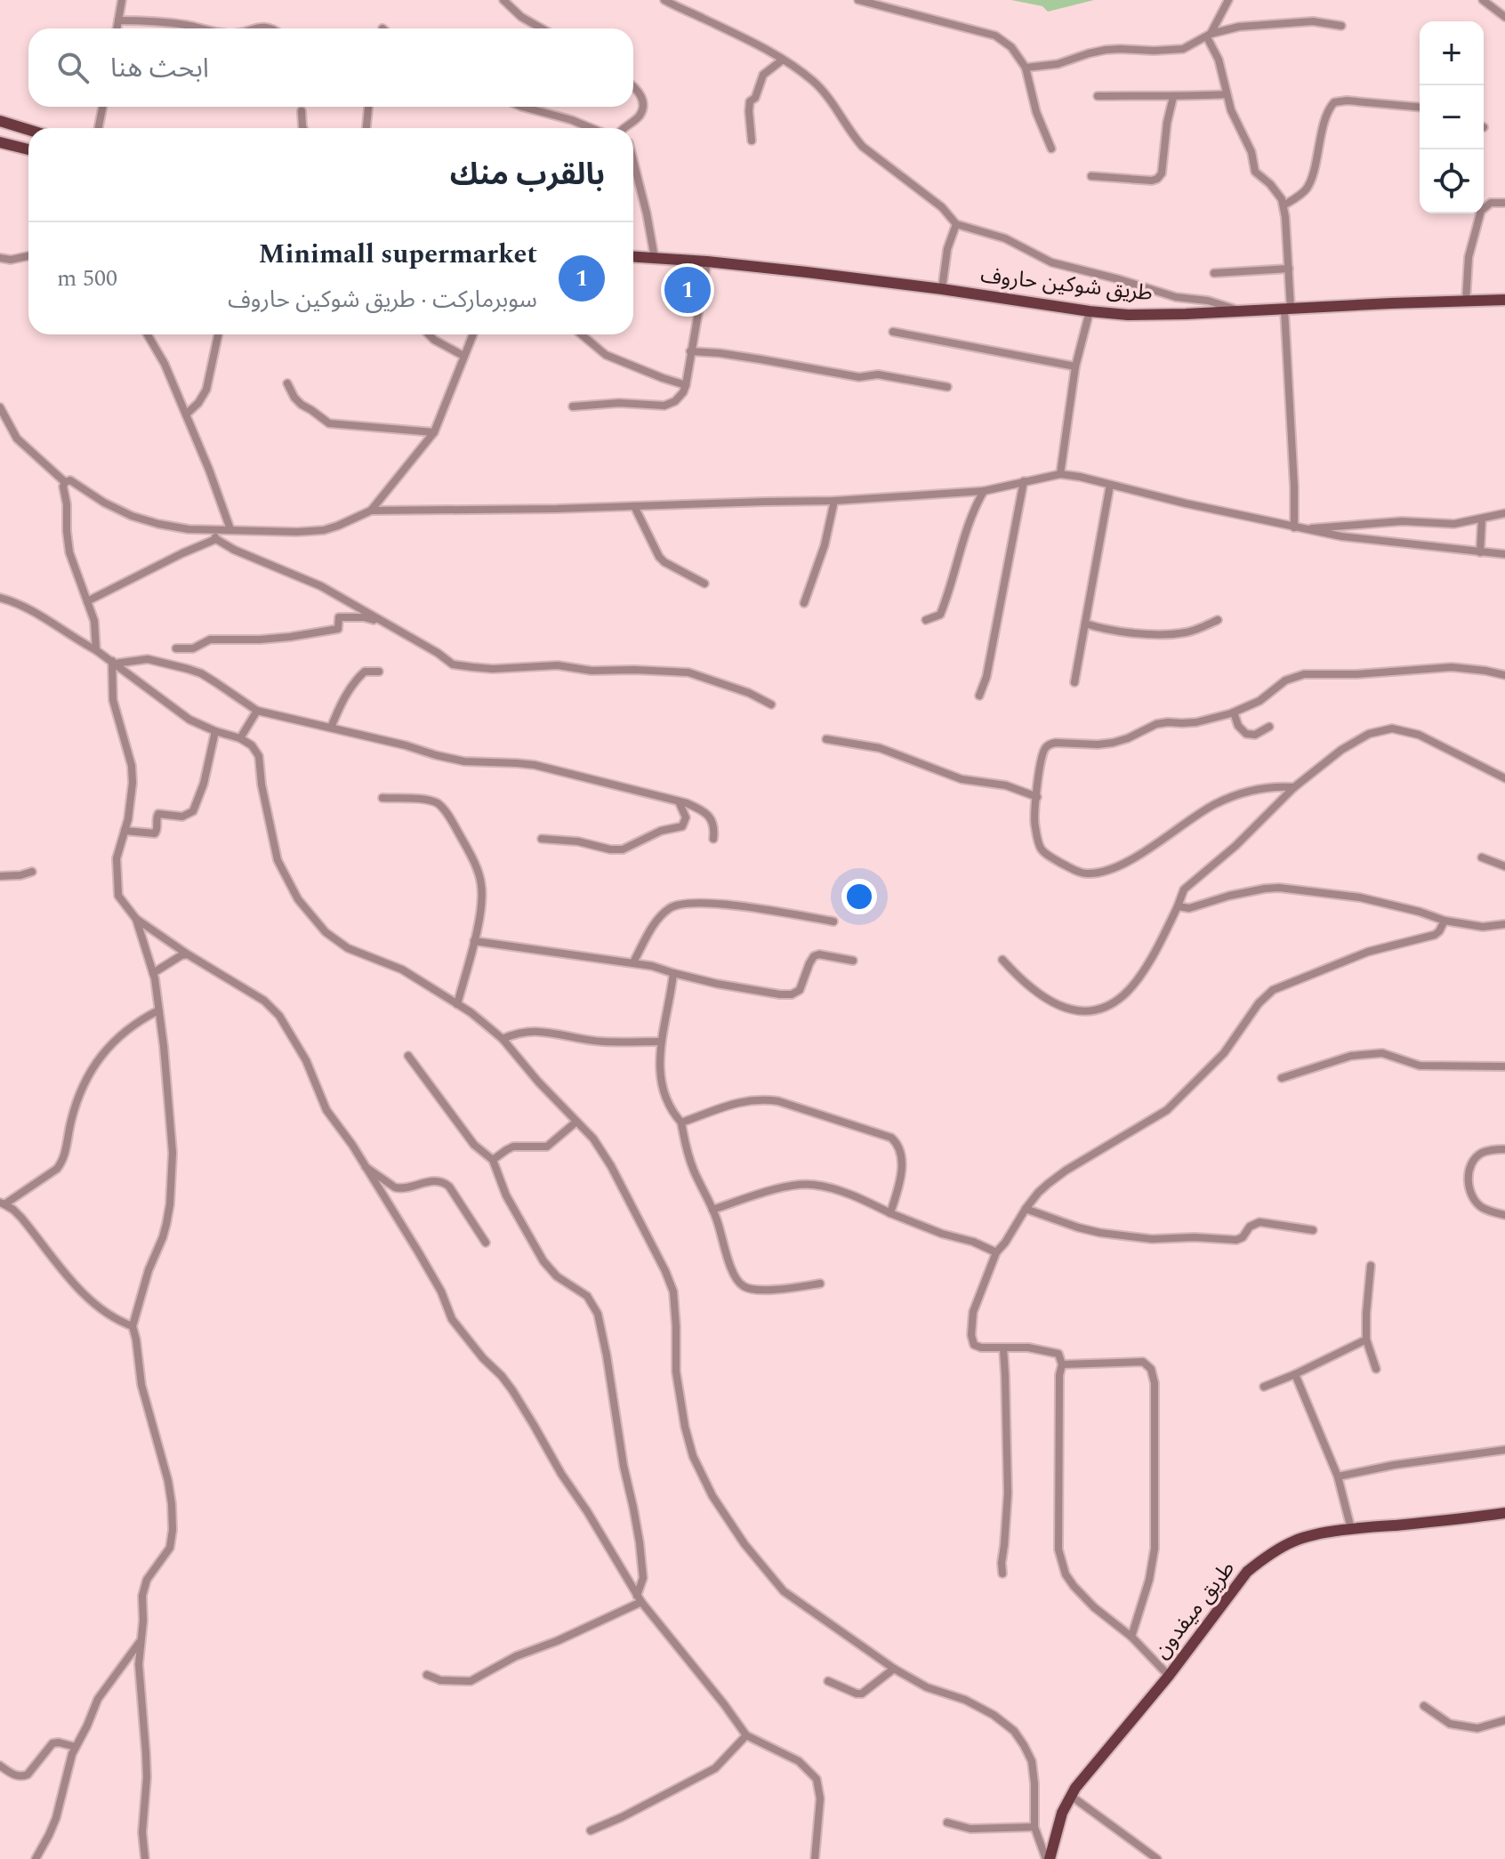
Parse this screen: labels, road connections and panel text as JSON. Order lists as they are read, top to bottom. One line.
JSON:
{"streets":{"main road":["طريق شوكين حاروف","طريق ميفدون"]},"page":{"map_buttons":["+","−"],"search":"ابحث هنا","heading":"بالقرب منك","list":[{"mark":"1","name":"Minimall supermarket","note":"سوبرماركت · طريق شوكين حاروف","value":"500 m"}],"pins":"1"}}
